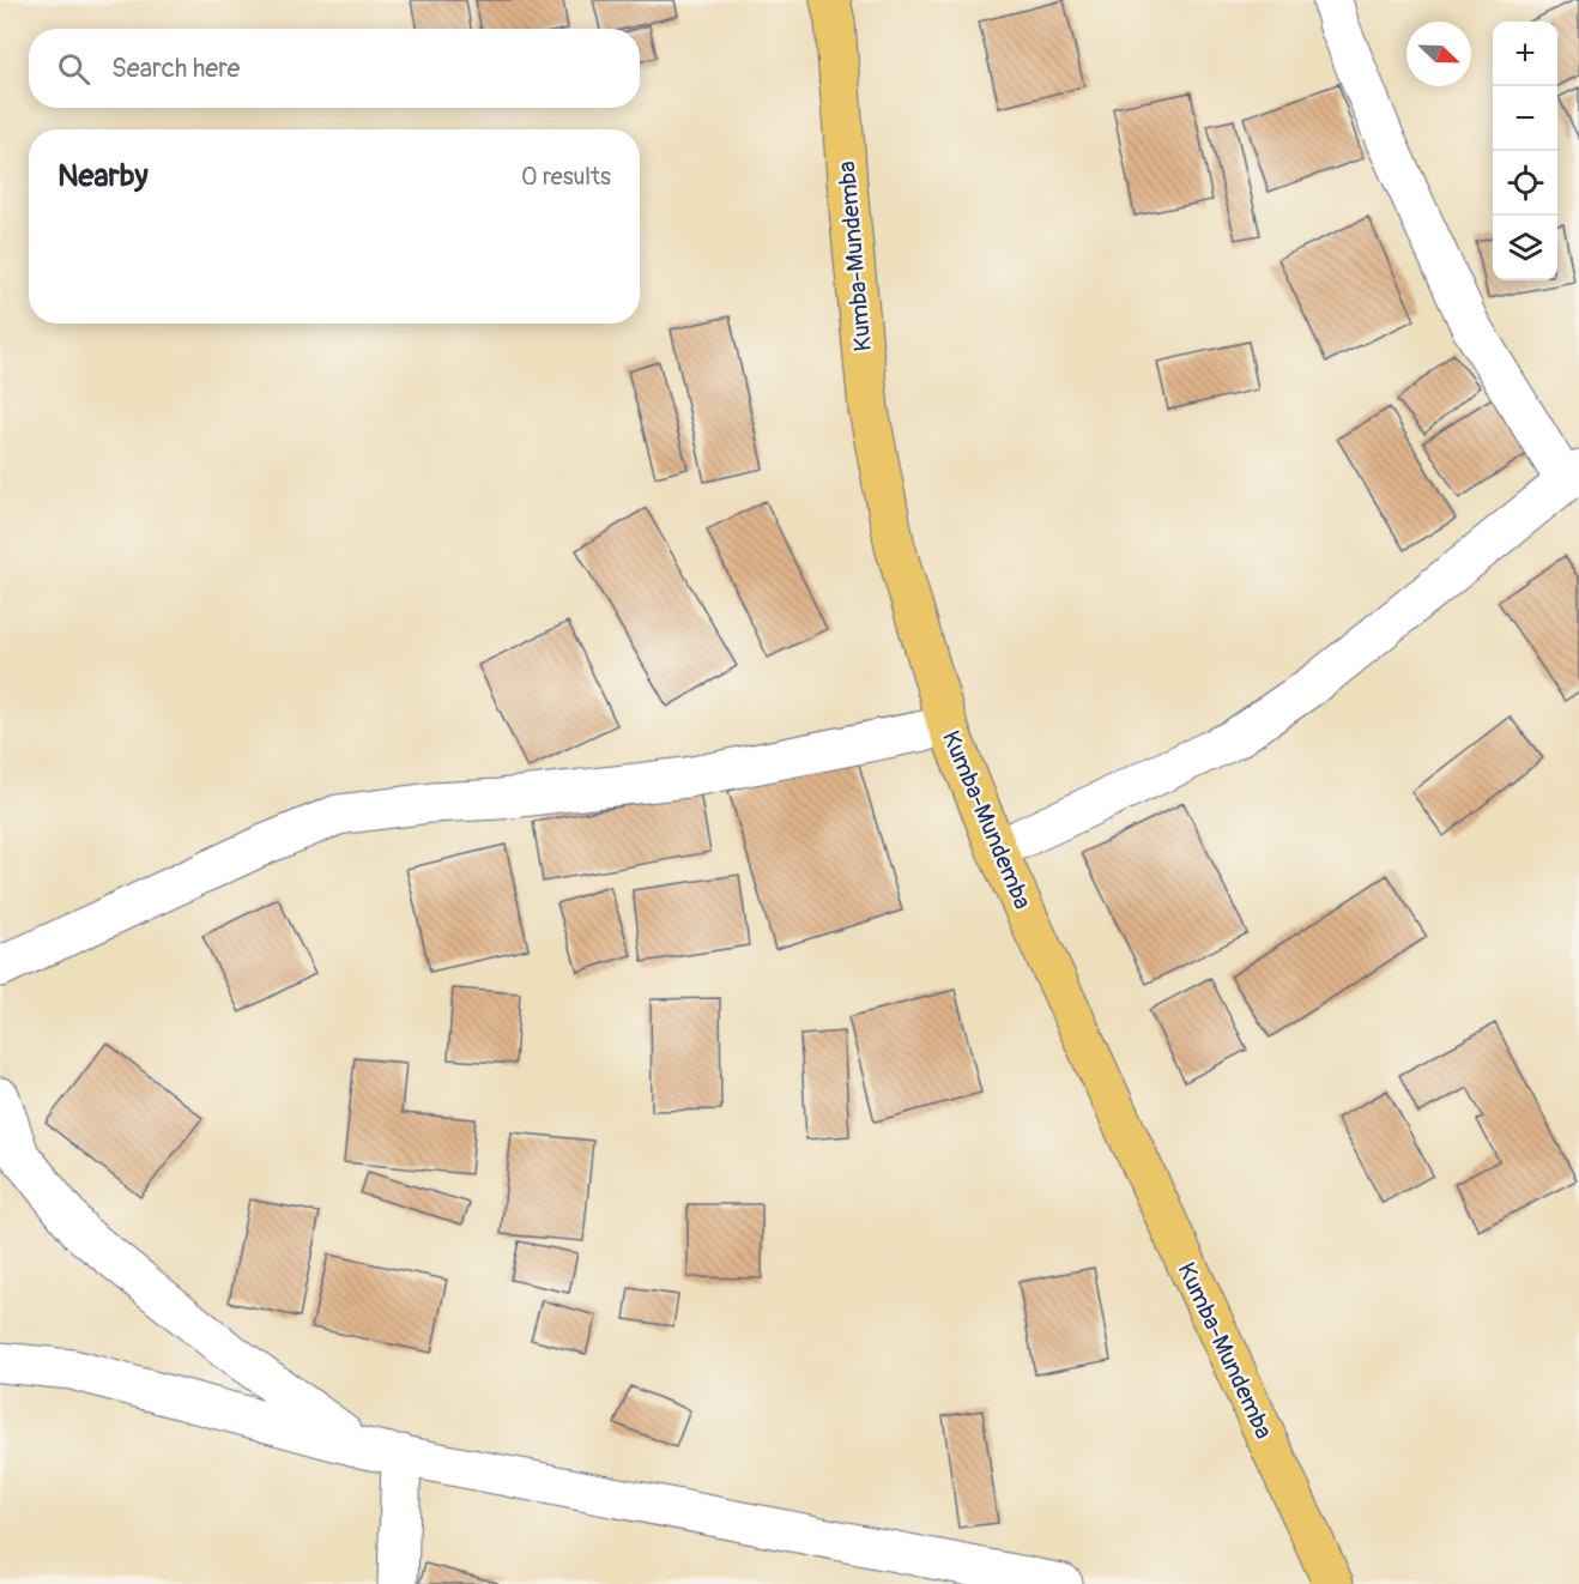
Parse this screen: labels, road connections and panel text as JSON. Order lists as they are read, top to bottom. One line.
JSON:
{"streets":{"highway":["Kumba-Mundemba"]},"north":"bottom right","page":{"map_buttons":["+","−"],"search":"Search here","heading":["Nearby","0 results"]}}
